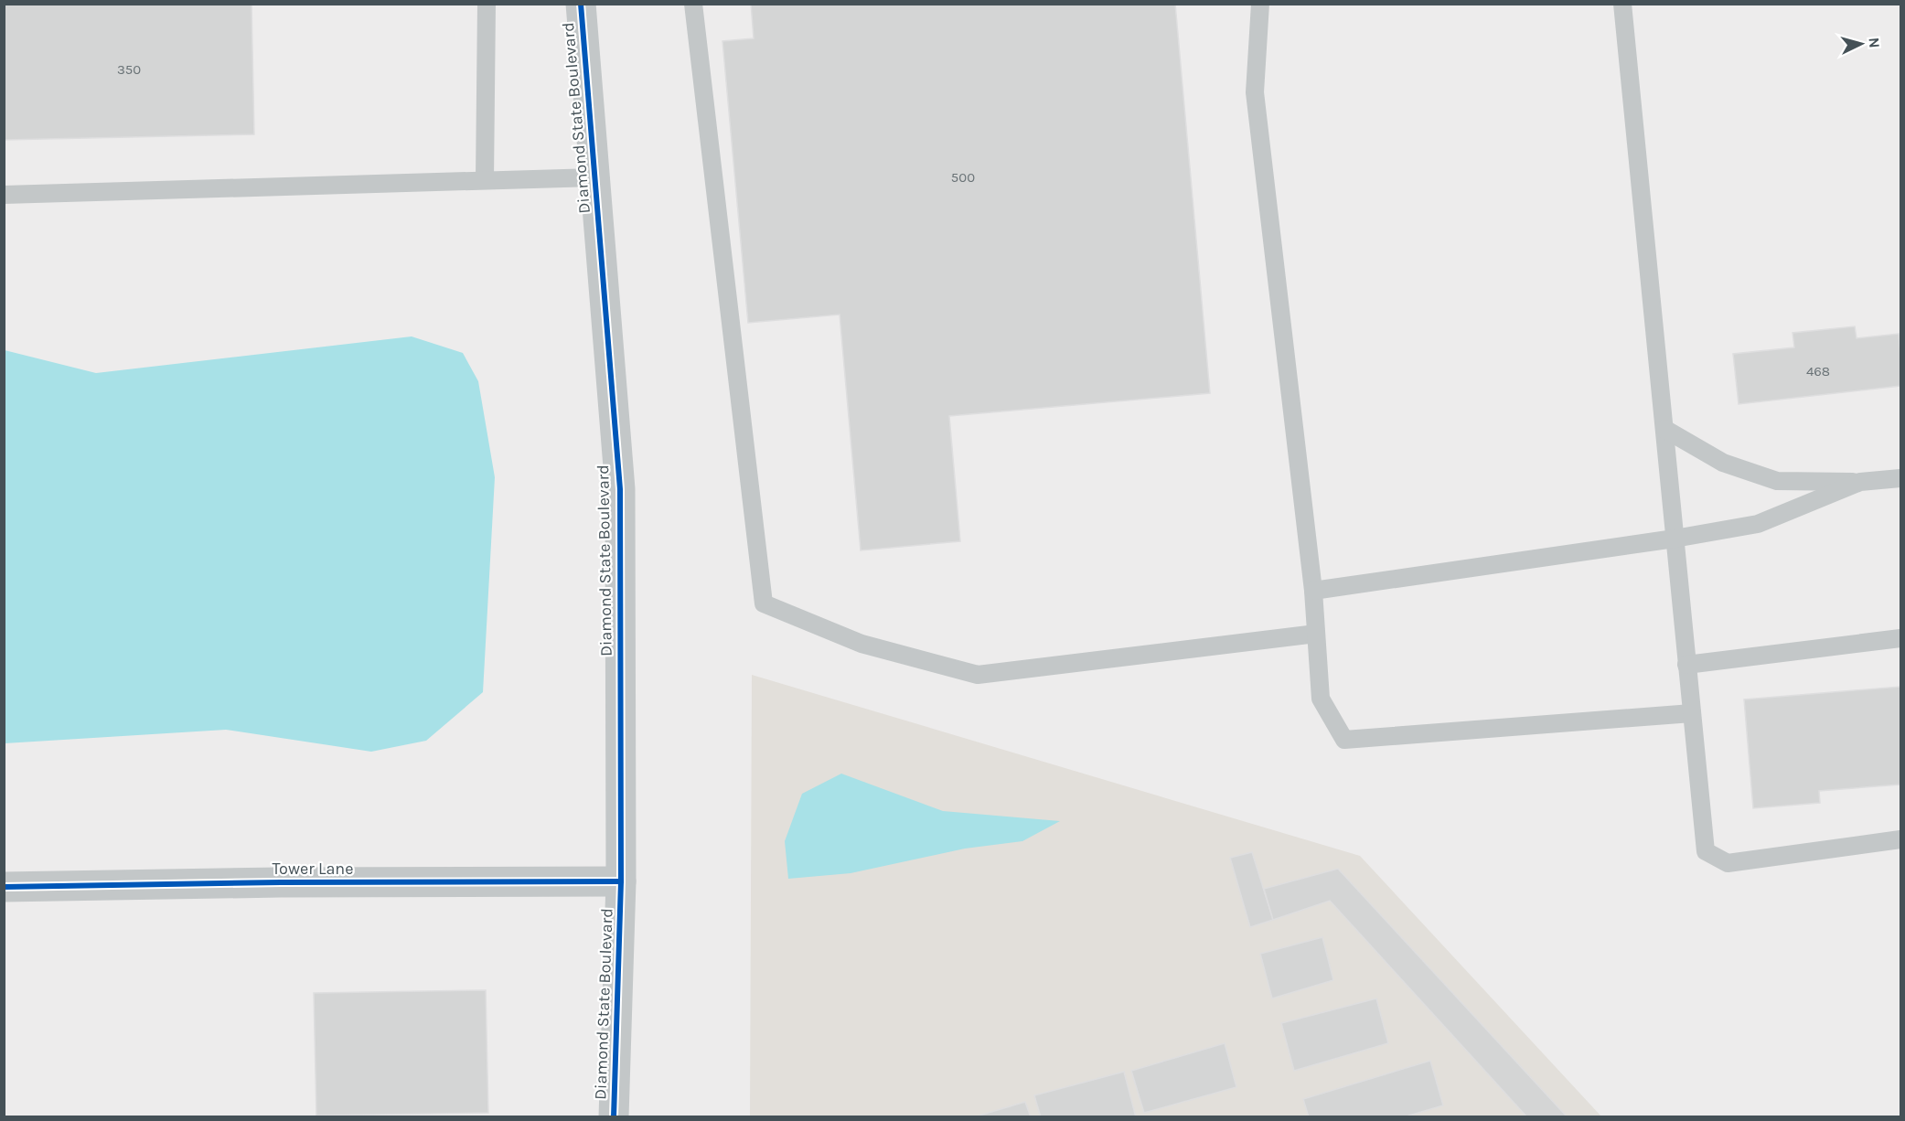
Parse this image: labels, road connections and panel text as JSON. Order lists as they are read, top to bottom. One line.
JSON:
{"streets":{"street":["Diamond State Boulevard","Tower Lane"]},"crossings":[["Diamond State Boulevard","Tower Lane"]],"house_numbers":["350","500","468"],"north":"right"}
